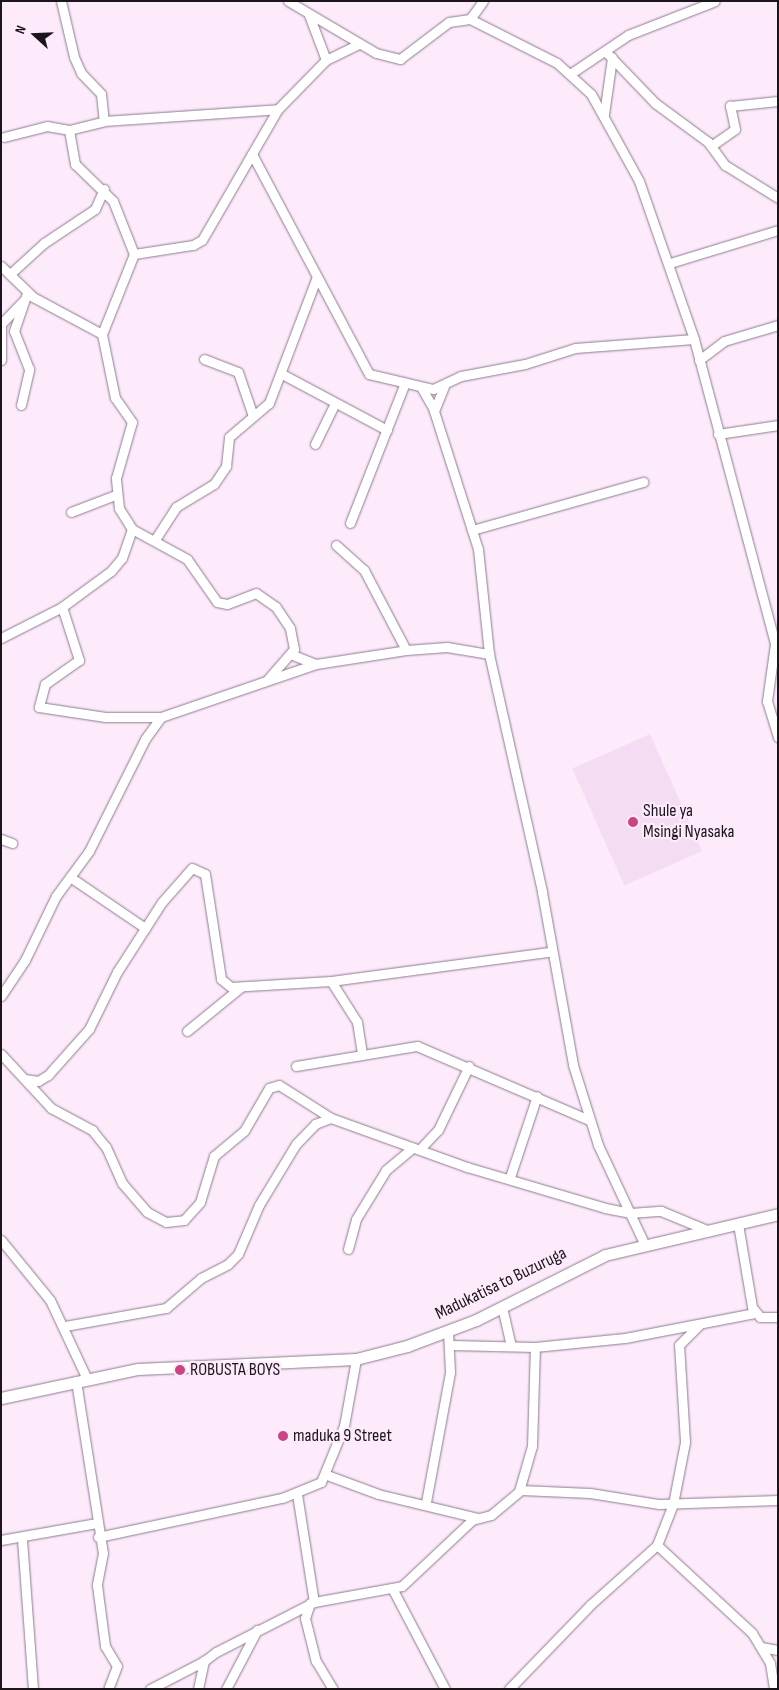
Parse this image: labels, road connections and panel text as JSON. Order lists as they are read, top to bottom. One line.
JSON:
{"streets":{"main road":["Madukatisa to Buzuruga"]},"places":["Shule ya Msingi Nyasaka","ROBUSTA BOYS","maduka 9 Street"],"north":"left"}
